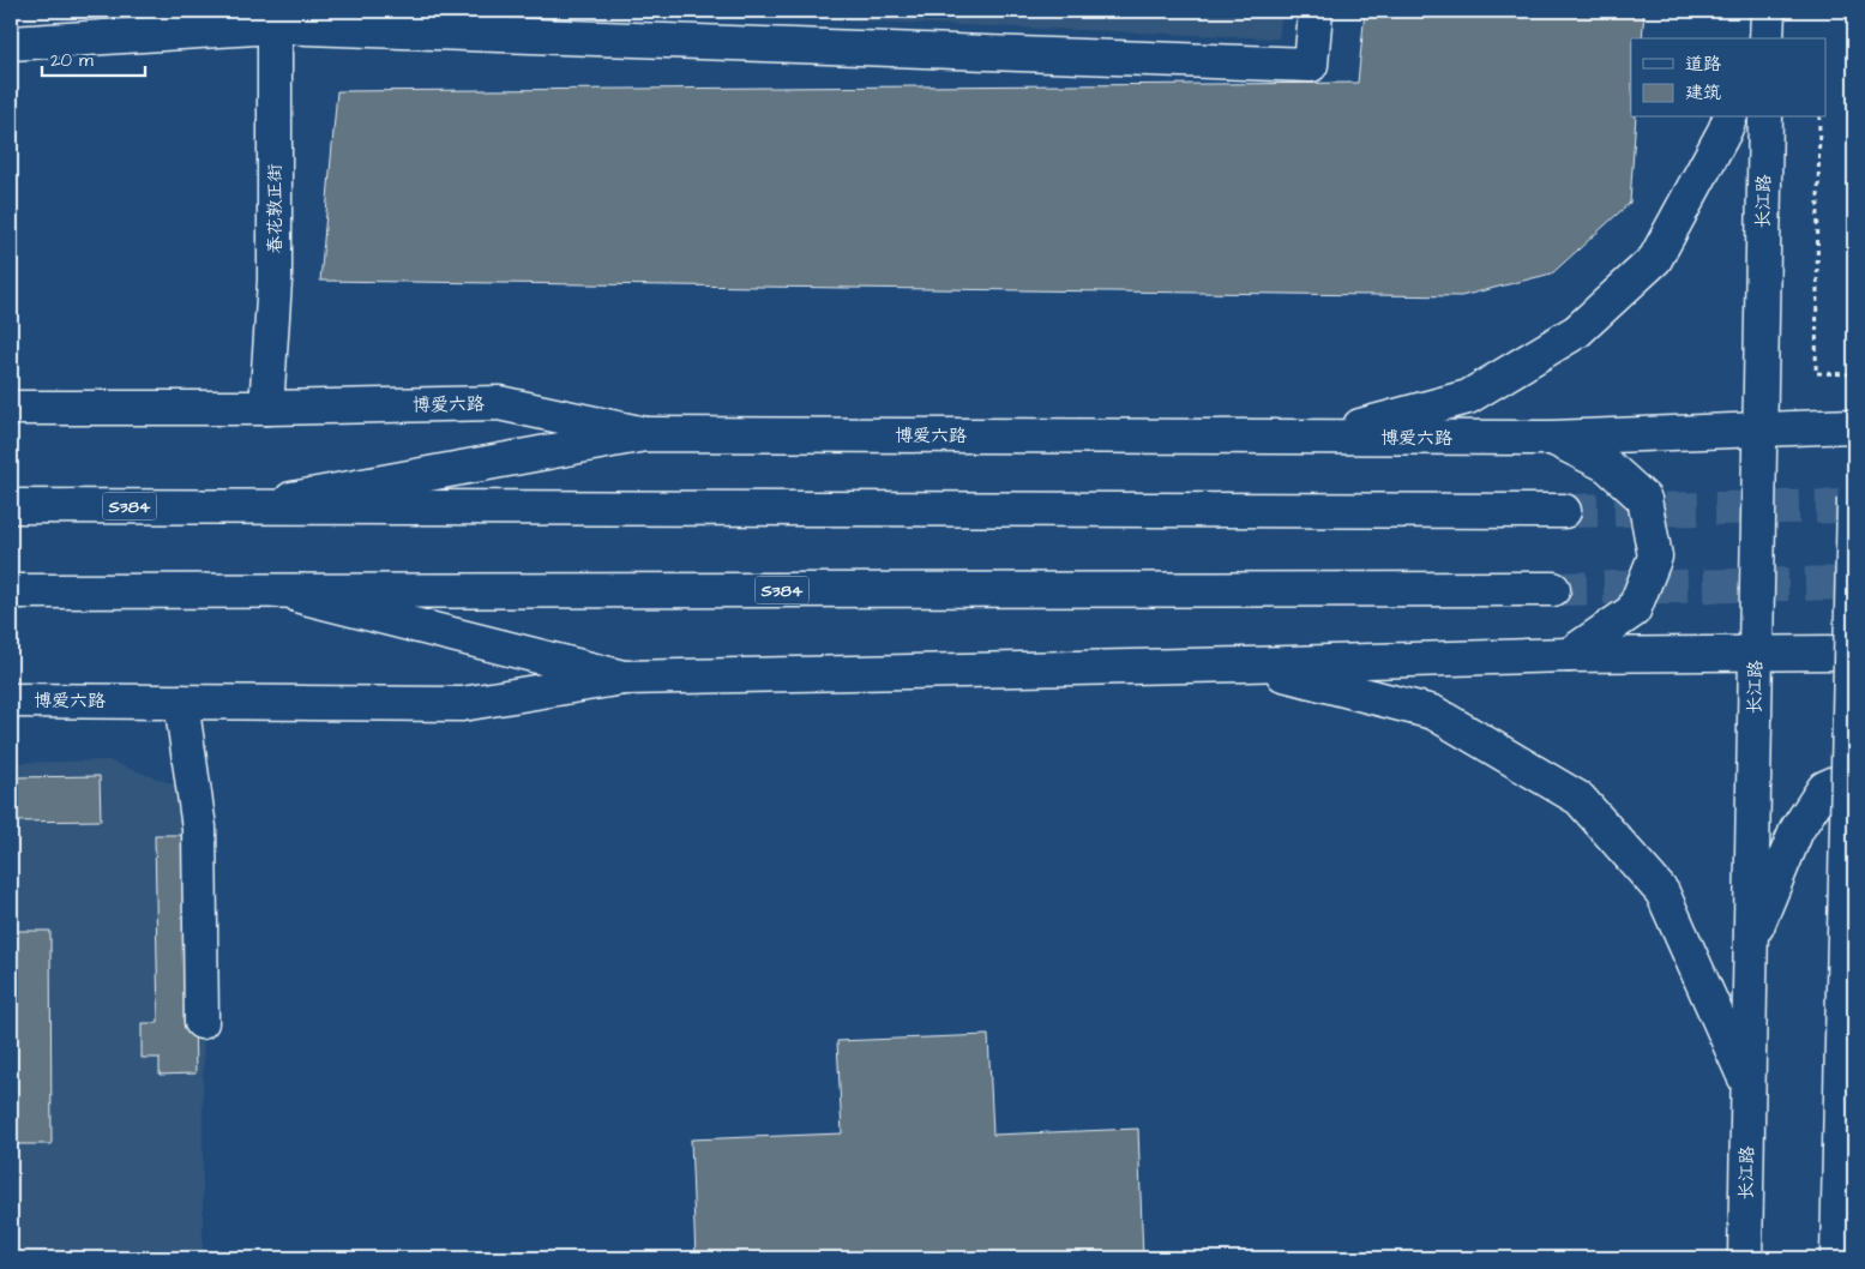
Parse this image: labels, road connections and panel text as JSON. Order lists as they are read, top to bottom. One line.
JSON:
{"streets":{"main road":["长江路","春花敦正街","博爱六路","S384"]},"crossings":[["长江路","博爱六路"],["春花敦正街","博爱六路"]],"legend":["道路","建筑"],"scale_bar":"20 m"}
